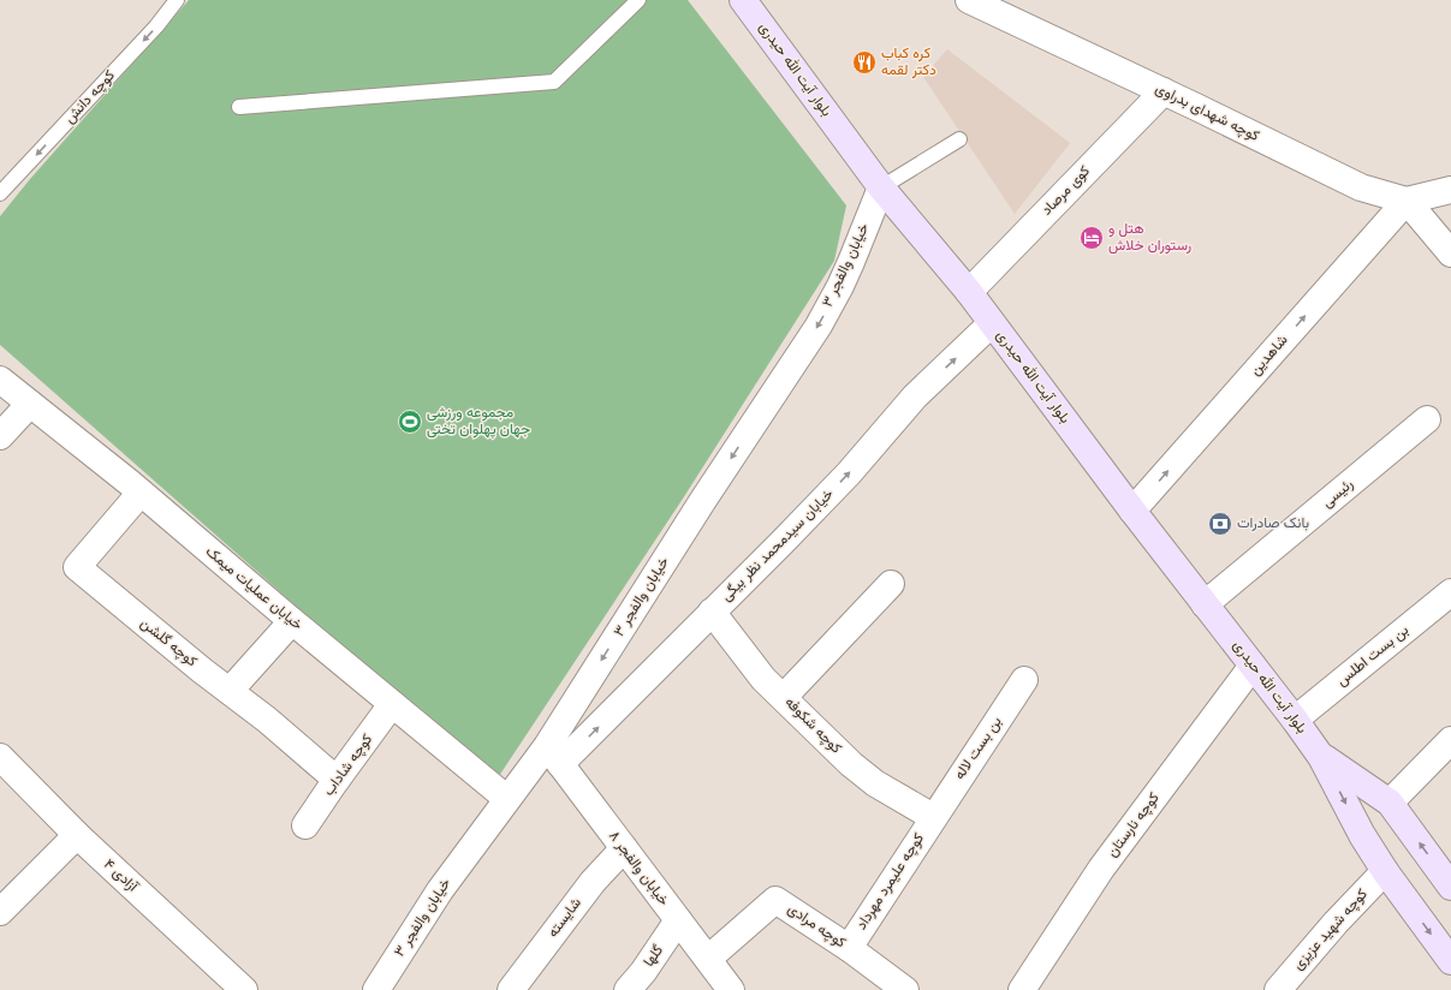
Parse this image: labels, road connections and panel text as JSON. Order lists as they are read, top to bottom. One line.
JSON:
{"streets":{"main road":["بلوار آیت الله حیدری"],"street":["کوچه شهدای بدراوی","کوی مرصاد","خیابان والفجر ۳","شاهدین","رئیسی","خیابان سیدمحمد نظر بیگی","خیابان عملیات میمک","کوچه گلشن","بن بست اطلس","کوچه شکوفه","بن بست لاله","کوچه شاداب","کوچه نارستان","خیابان والفجر ۸","آزادی ۴","کوچه علیمرد مهرداد","شایسته","کوچه مرادی","کوچه شهید عزیزی","گلها"],"lane":["کوچه دانش"]},"crossings":[["بلوار آیت الله حیدری","کوی مرصاد"],["بلوار آیت الله حیدری","خیابان والفجر ۳"],["بلوار آیت الله حیدری","شاهدین"],["بلوار آیت الله حیدری","رئیسی"],["بلوار آیت الله حیدری","خیابان سیدمحمد نظر بیگی"],["بلوار آیت الله حیدری","بن بست اطلس"],["بلوار آیت الله حیدری","کوچه نارستان"],["بلوار آیت الله حیدری","کوچه شهید عزیزی"],["کوچه شهدای بدراوی","کوی مرصاد"],["کوچه شهدای بدراوی","شاهدین"],["خیابان والفجر ۳","خیابان سیدمحمد نظر بیگی"],["خیابان والفجر ۳","خیابان عملیات میمک"],["خیابان والفجر ۳","خیابان والفجر ۸"],["خیابان سیدمحمد نظر بیگی","کوچه شکوفه"],["خیابان سیدمحمد نظر بیگی","خیابان والفجر ۸"],["خیابان عملیات میمک","کوچه گلشن"],["خیابان عملیات میمک","کوچه شاداب"],["کوچه گلشن","کوچه شاداب"],["کوچه شکوفه","بن بست لاله"],["کوچه شکوفه","کوچه علیمرد مهرداد"],["بن بست لاله","کوچه علیمرد مهرداد"],["خیابان والفجر ۸","شایسته"],["خیابان والفجر ۸","کوچه مرادی"],["خیابان والفجر ۸","گلها"],["کوچه علیمرد مهرداد","کوچه مرادی"]],"one_way":["کوچه دانش","خیابان والفجر ۳","شاهدین","خیابان سیدمحمد نظر بیگی"],"places":{"restaurant":["کره کباب دکتر لقمه"],"hotel":["هتل و رستوران خلاش"],"sports":["مجموعه ورزشی جهان پهلوان تختی"],"bank":["بانک صادرات"]}}
